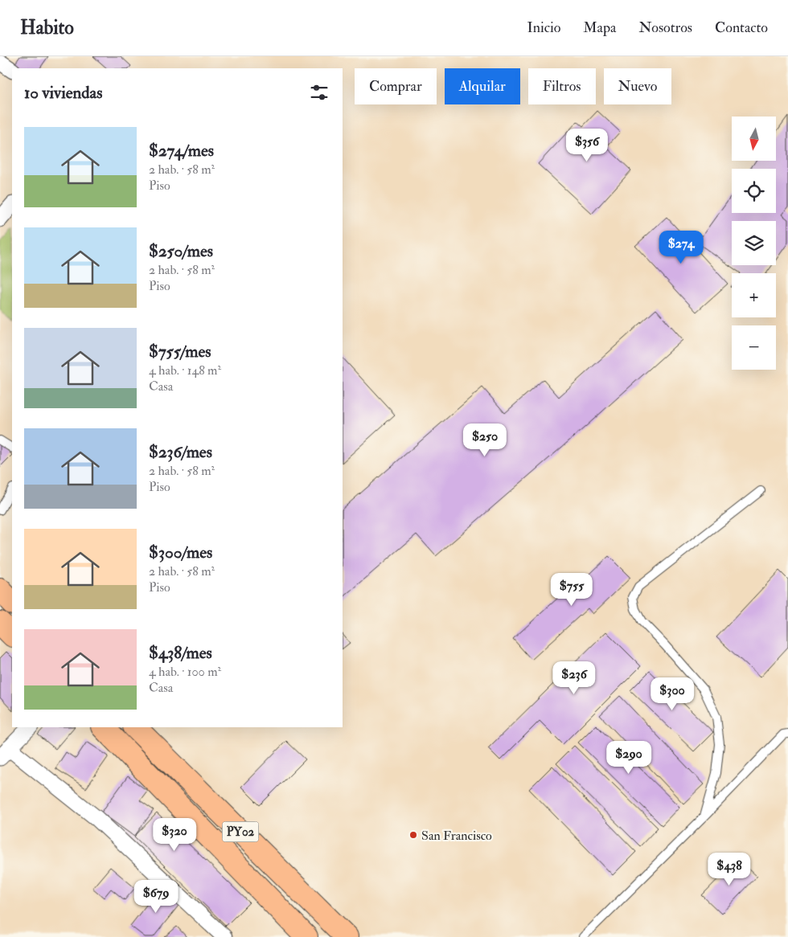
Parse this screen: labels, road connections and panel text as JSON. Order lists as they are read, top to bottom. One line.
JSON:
{"streets":{"highway":["PY02"]},"places":["San Francisco"],"north":"bottom","page":{"header":"Habito","nav":["Inicio","Mapa","Nosotros","Contacto"],"chip":["Comprar","Alquilar","Filtros","Nuevo"],"heading":"10 viviendas","map_buttons":["+","−"],"list":[{"name":"$274/mes","note":"2 hab. · 58 m² · Piso"},{"name":"$250/mes","note":"2 hab. · 58 m² · Piso"},{"name":"$755/mes","note":"4 hab. · 148 m² · Casa"},{"name":"$236/mes","note":"2 hab. · 58 m² · Piso"},{"name":"$300/mes","note":"2 hab. · 58 m² · Piso"},{"name":"$438/mes","note":"4 hab. · 100 m² · Casa"}],"price":["$356","$274","$250","$755","$236","$300","$290","$320","$438","$679"]}}
